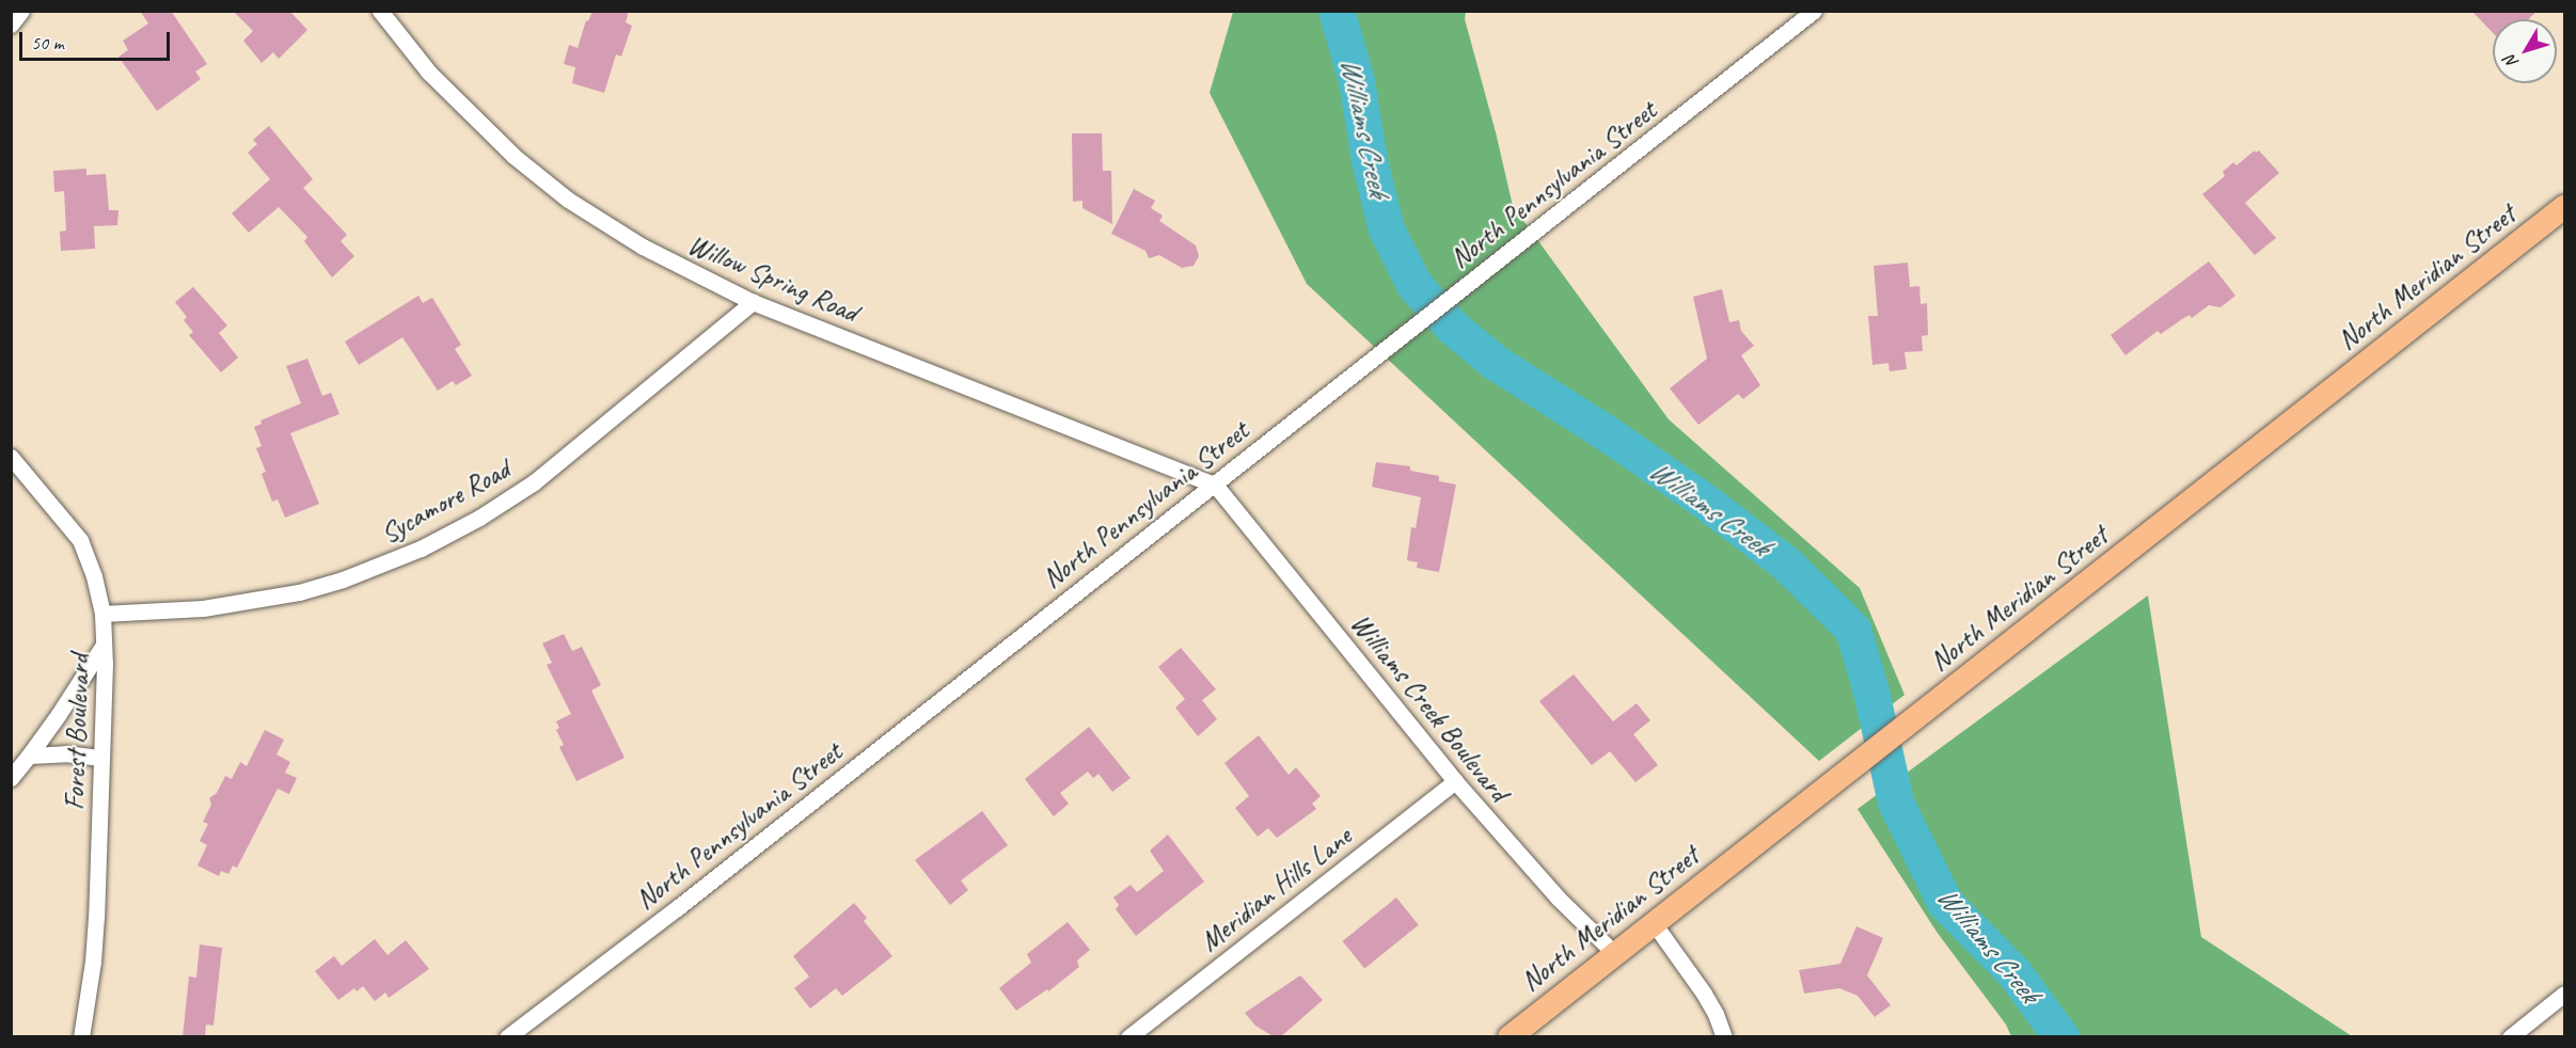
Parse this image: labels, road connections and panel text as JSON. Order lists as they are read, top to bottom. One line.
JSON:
{"streets":{"main road":["North Meridian Street"],"street":["North Pennsylvania Street","Willow Spring Road","Sycamore Road","Williams Creek Boulevard","Forest Boulevard","Meridian Hills Lane"]},"crossings":[["North Pennsylvania Street","Willow Spring Road"],["North Pennsylvania Street","Williams Creek Boulevard"],["North Meridian Street","Williams Creek Boulevard"],["Willow Spring Road","Sycamore Road"],["Willow Spring Road","Williams Creek Boulevard"],["Sycamore Road","Forest Boulevard"],["Williams Creek Boulevard","Meridian Hills Lane"]],"water":["Williams Creek"],"scale_bar":"50 m","north":"bottom left"}
